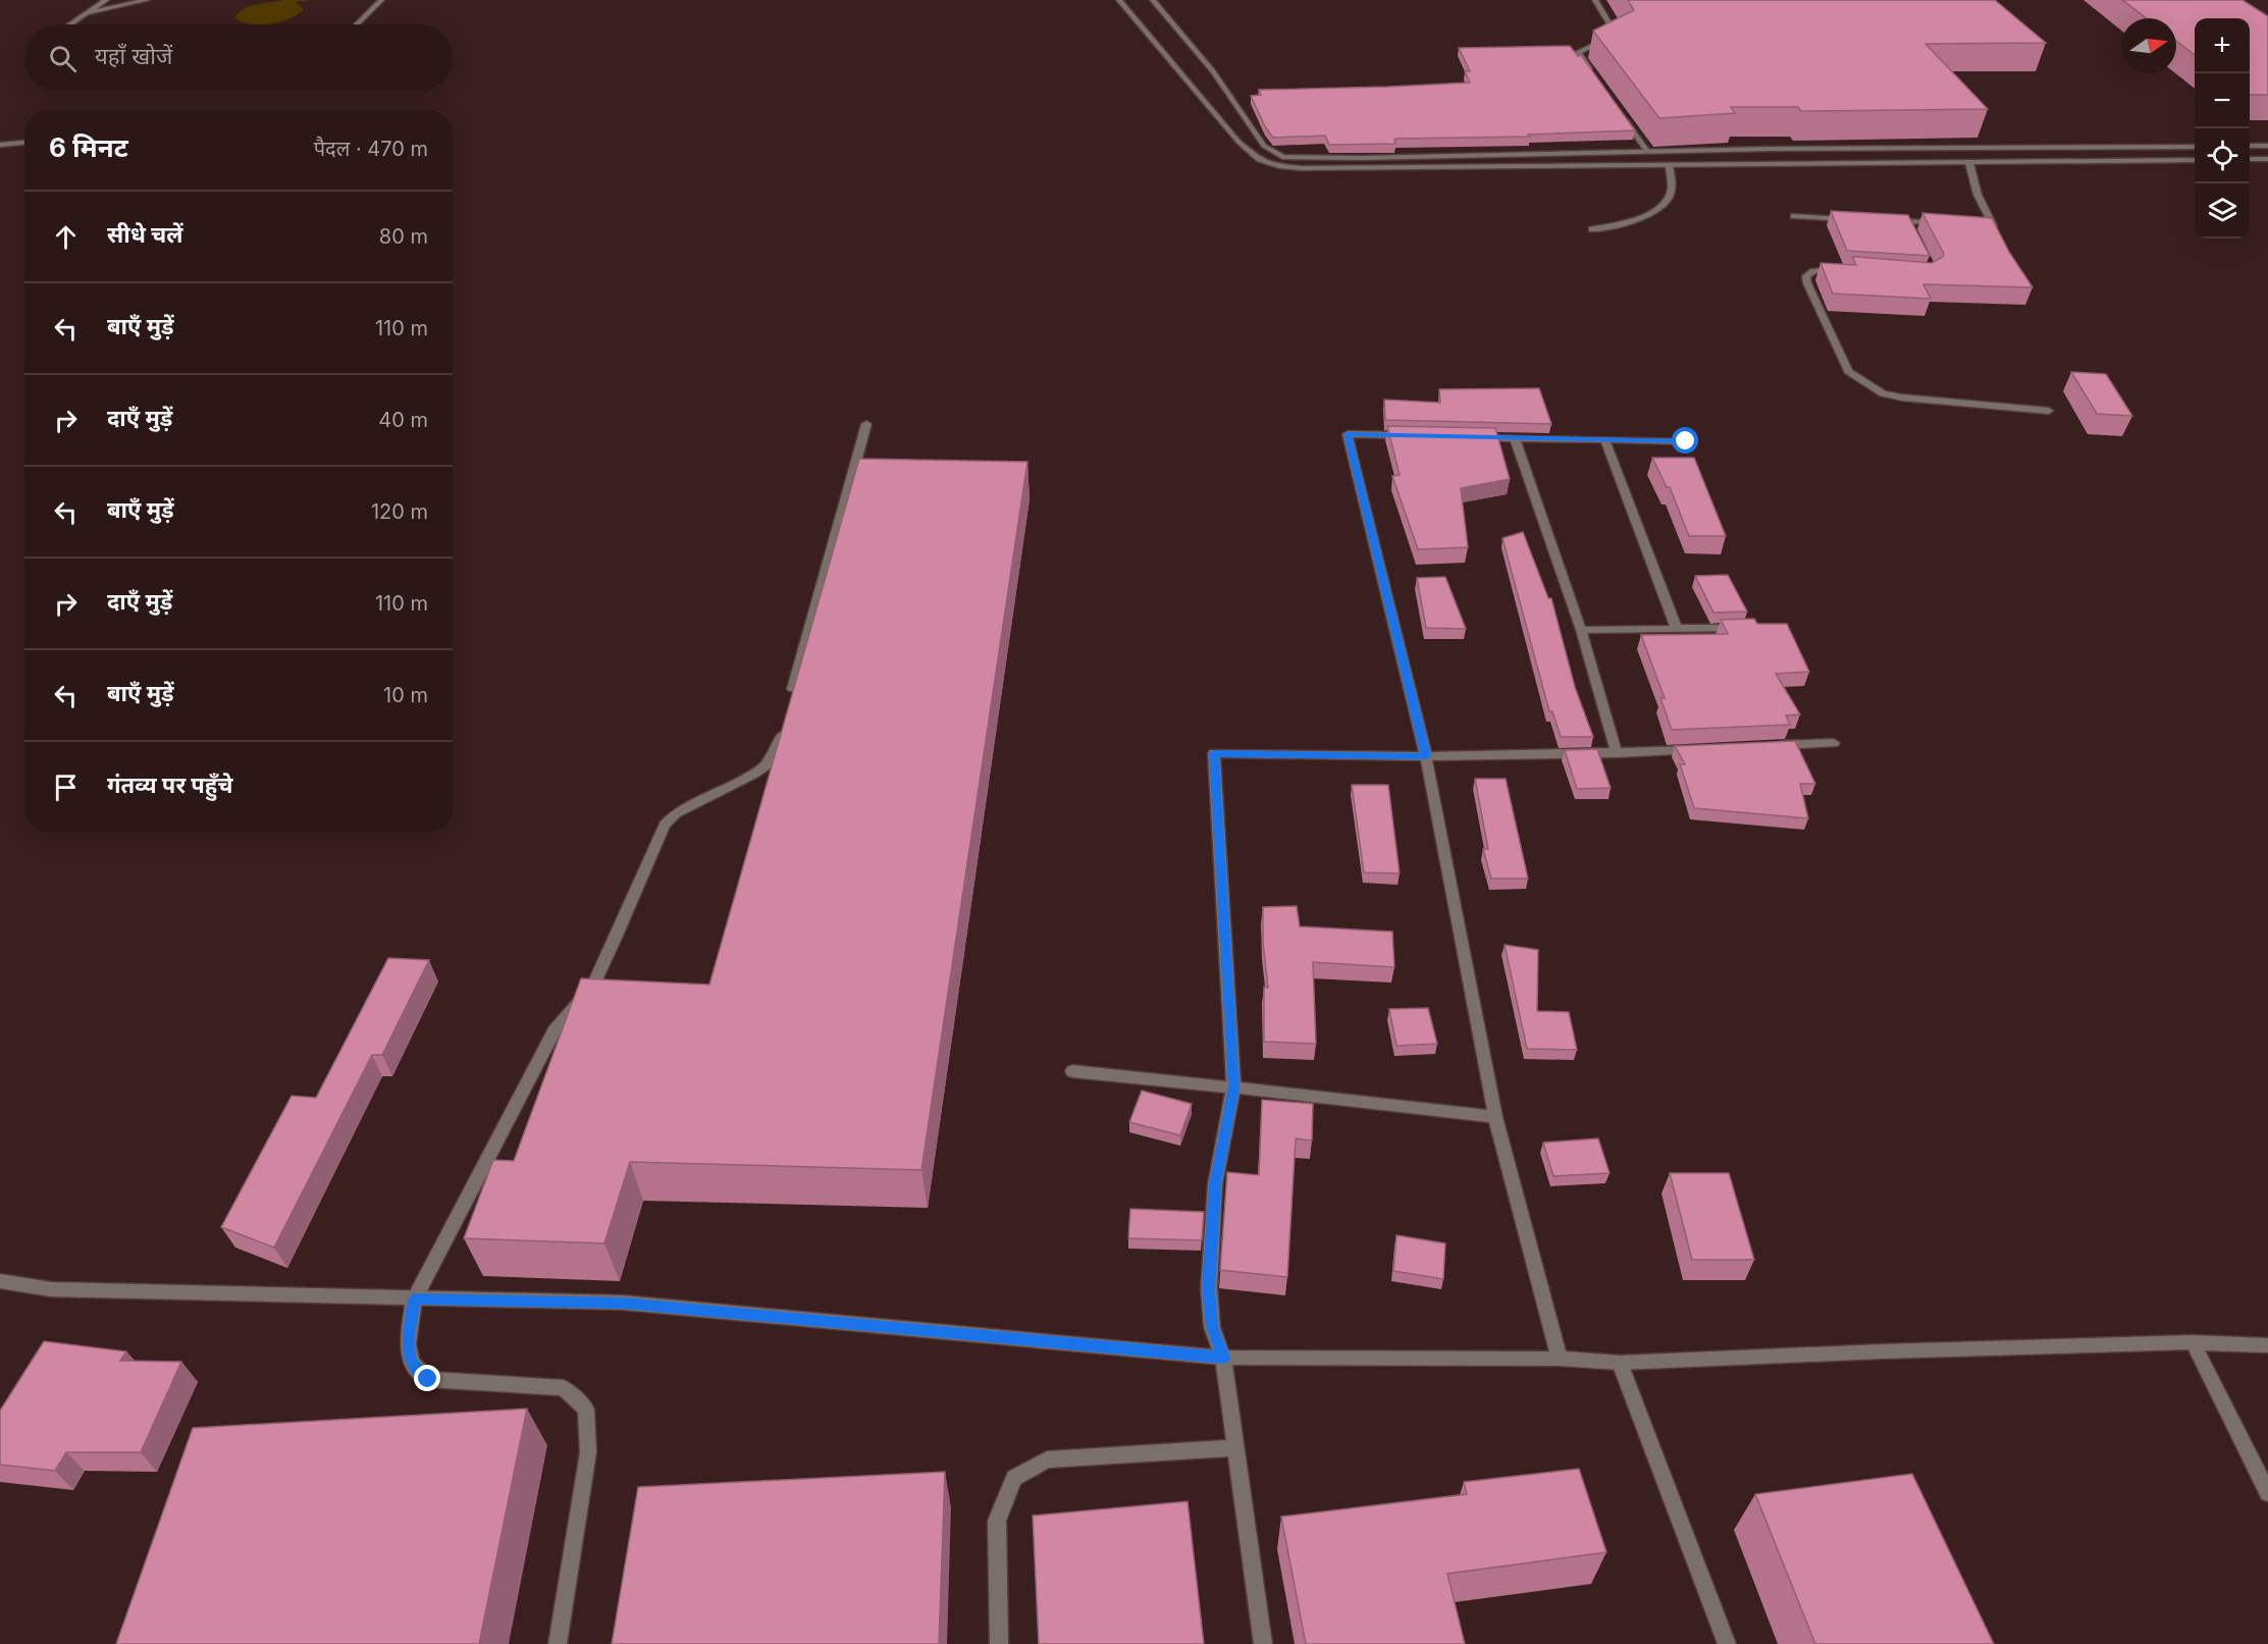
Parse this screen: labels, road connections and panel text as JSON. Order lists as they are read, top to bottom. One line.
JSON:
{"north":"right","page":{"map_buttons":["+","−"],"search":"यहाँ खोजें","heading":["6 मिनट","पैदल · 470 m"],"list":[["सीधे चलें","80 m"],["बाएँ मुड़ें","110 m"],["दाएँ मुड़ें","40 m"],["बाएँ मुड़ें","120 m"],["दाएँ मुड़ें","110 m"],["बाएँ मुड़ें","10 m"],"गंतव्य पर पहुँचे"]}}
